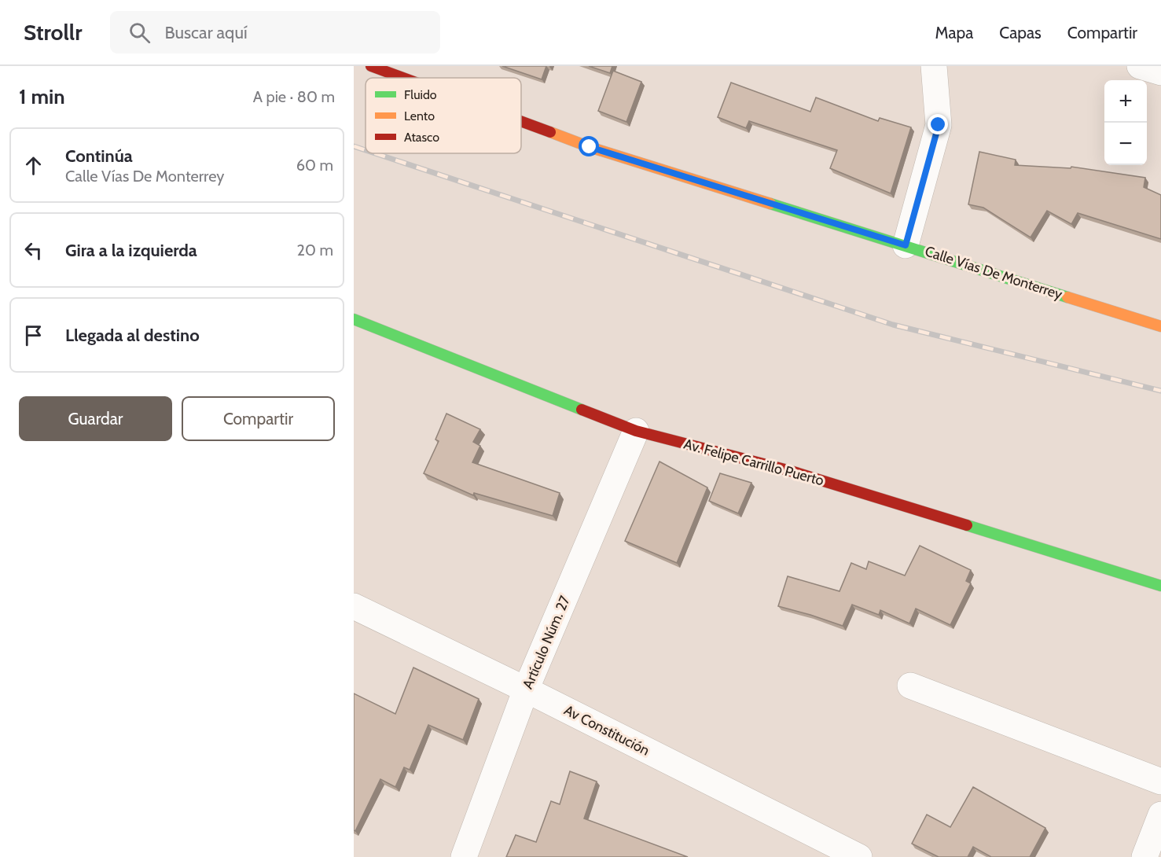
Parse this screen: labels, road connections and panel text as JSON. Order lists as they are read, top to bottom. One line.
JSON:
{"streets":{"street":["Calle Vías De Monterrey","Av. Felipe Carrillo Puerto","Artículo Núm. 27","Av Constitución"]},"crossings":[["Av. Felipe Carrillo Puerto","Artículo Núm. 27"],["Artículo Núm. 27","Av Constitución"]],"legend":["Fluido","Lento","Atasco"],"page":{"header":"Strollr","search":"Buscar aquí","nav":["Mapa","Capas","Compartir"],"heading":["1 min","A pie · 80 m"],"map_buttons":["+","−"],"list":[["Continúa","Calle Vías De Monterrey","60 m"],["Gira a la izquierda","20 m"],"Llegada al destino"],"buttons":["Guardar","Compartir"]}}
